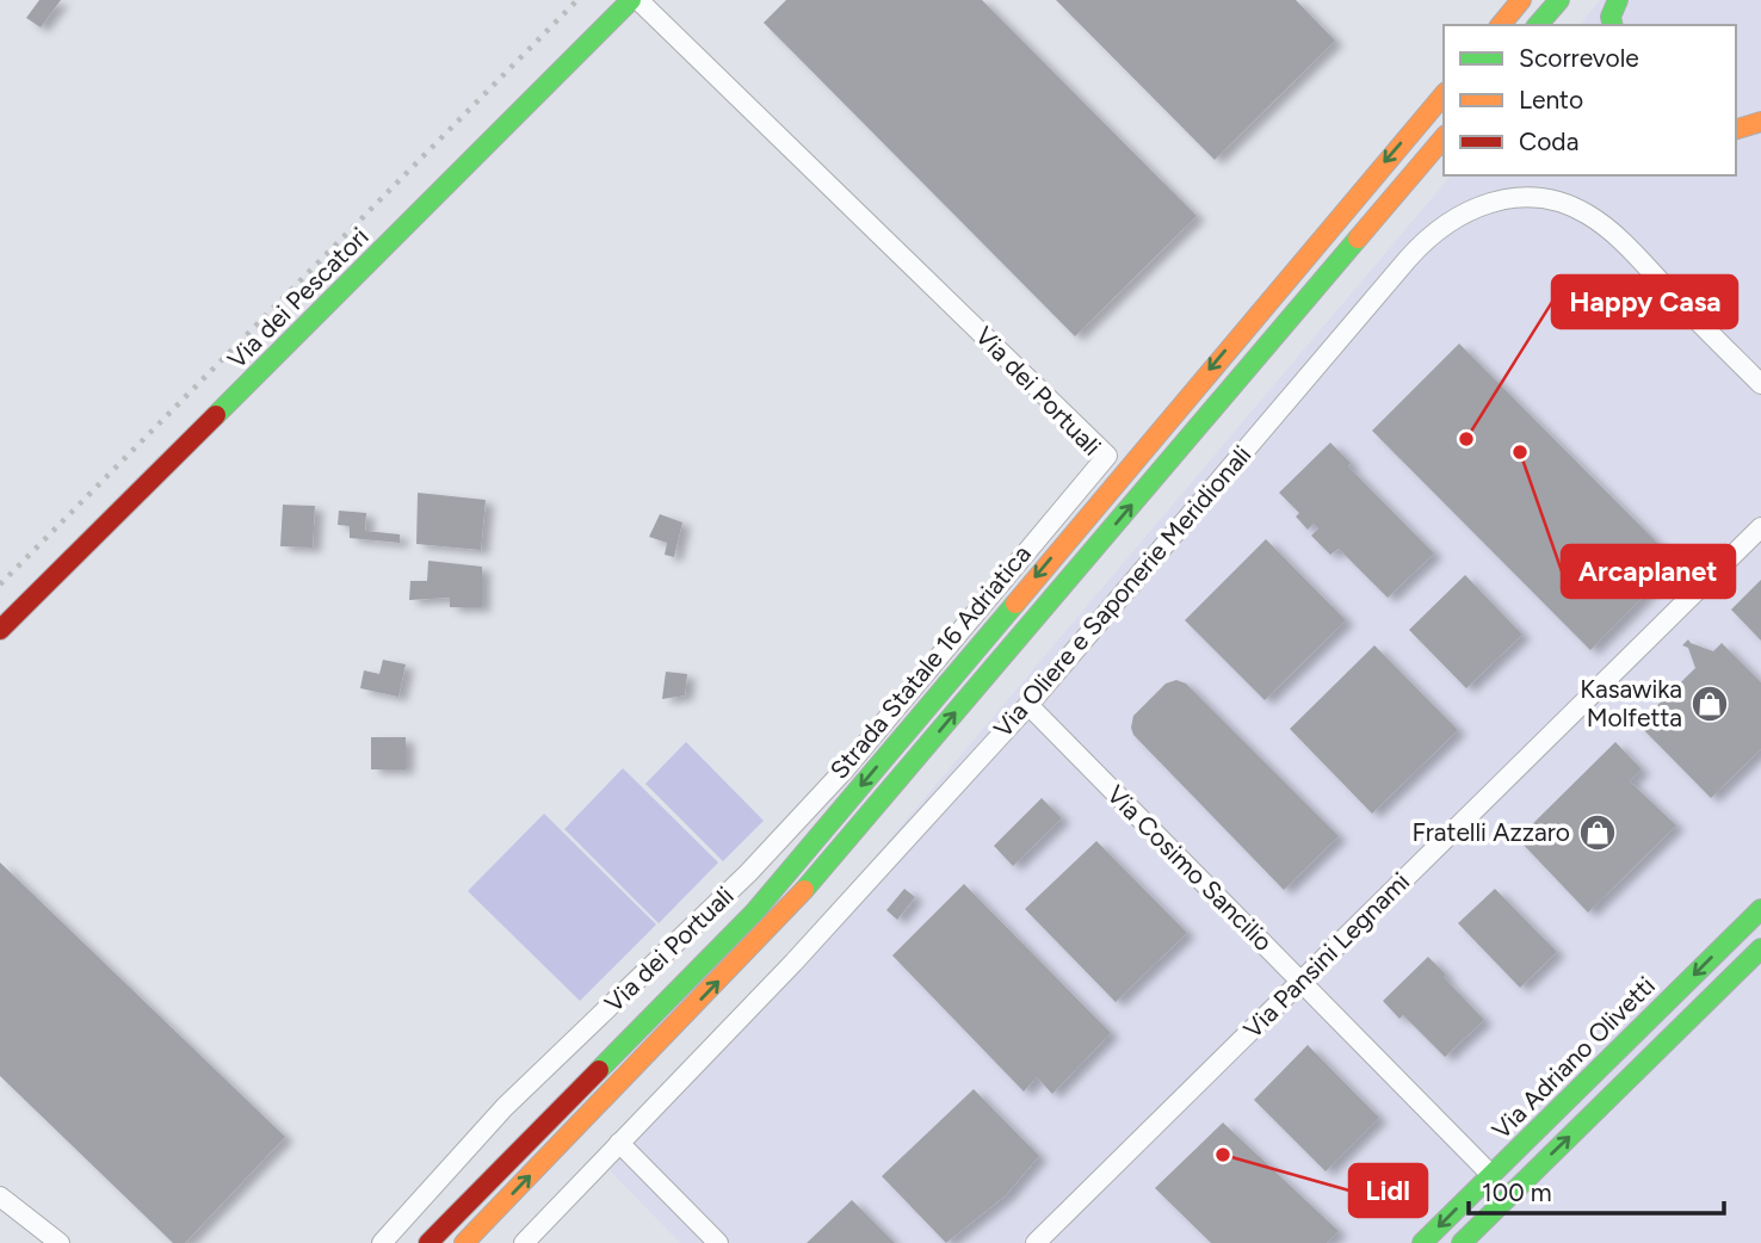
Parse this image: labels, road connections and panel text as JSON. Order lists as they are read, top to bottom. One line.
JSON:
{"streets":{"main road":["Via dei Pescatori","Strada Statale 16 Adriatica","Via Adriano Olivetti"],"street":["Via dei Portuali","Via Oliere e Saponerie Meridionali","Via Cosimo Sancilio","Via Pansini Legnami"]},"crossings":[["Via dei Pescatori","Via dei Portuali"],["Via Oliere e Saponerie Meridionali","Via Cosimo Sancilio"],["Via Cosimo Sancilio","Via Pansini Legnami"],["Via Cosimo Sancilio","Via Adriano Olivetti"]],"places":{"other":["Happy Casa","Arcaplanet","Lidl"],"shop":["Kasawika Molfetta","Fratelli Azzaro"]},"legend":["Scorrevole","Lento","Coda"],"scale_bar":"100 m"}
